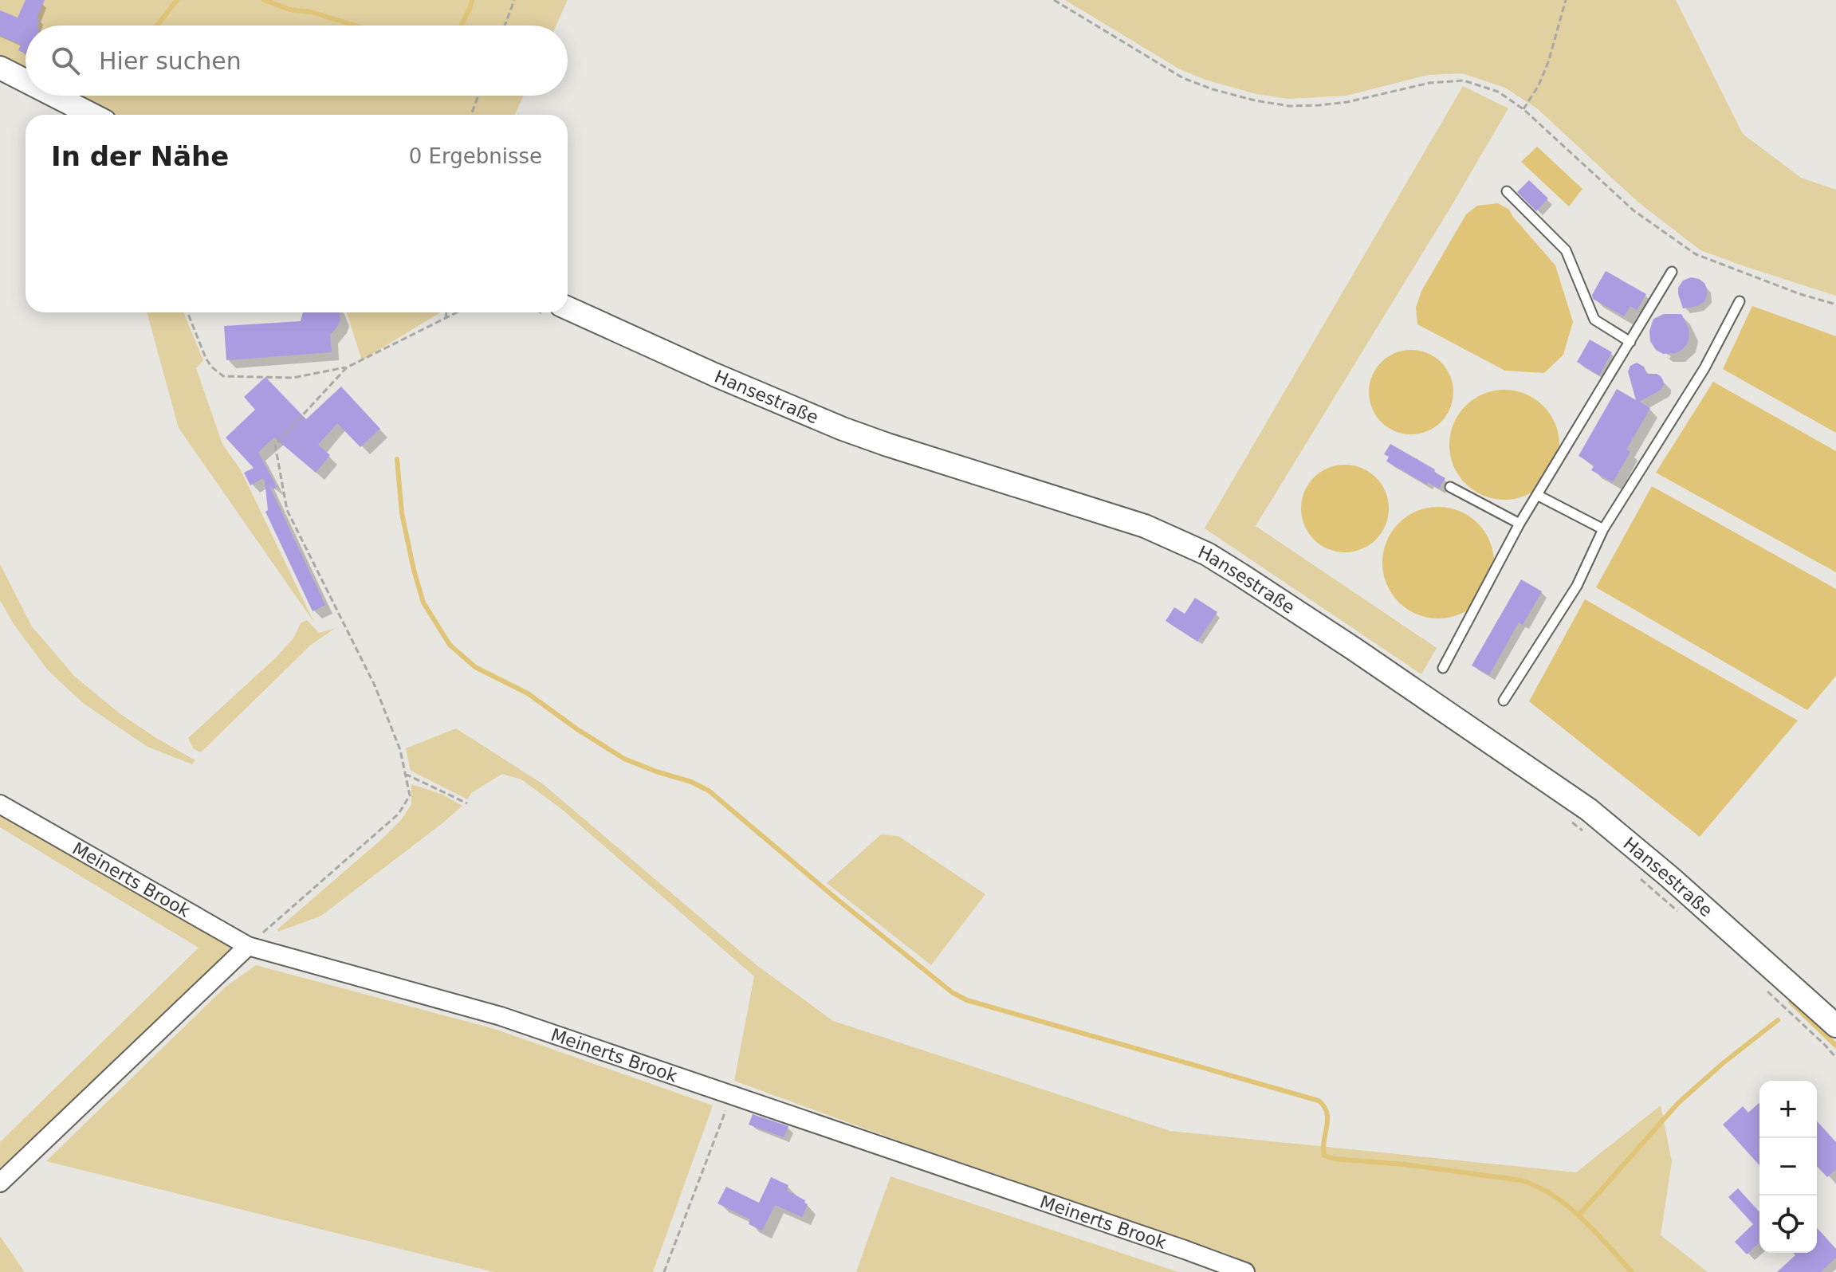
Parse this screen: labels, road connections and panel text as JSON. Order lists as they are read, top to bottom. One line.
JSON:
{"streets":{"street":["Hansestraße","Meinerts Brook"]},"page":{"search":"Hier suchen","heading":["In der Nähe","0 Ergebnisse"],"map_buttons":["+","−"]}}
